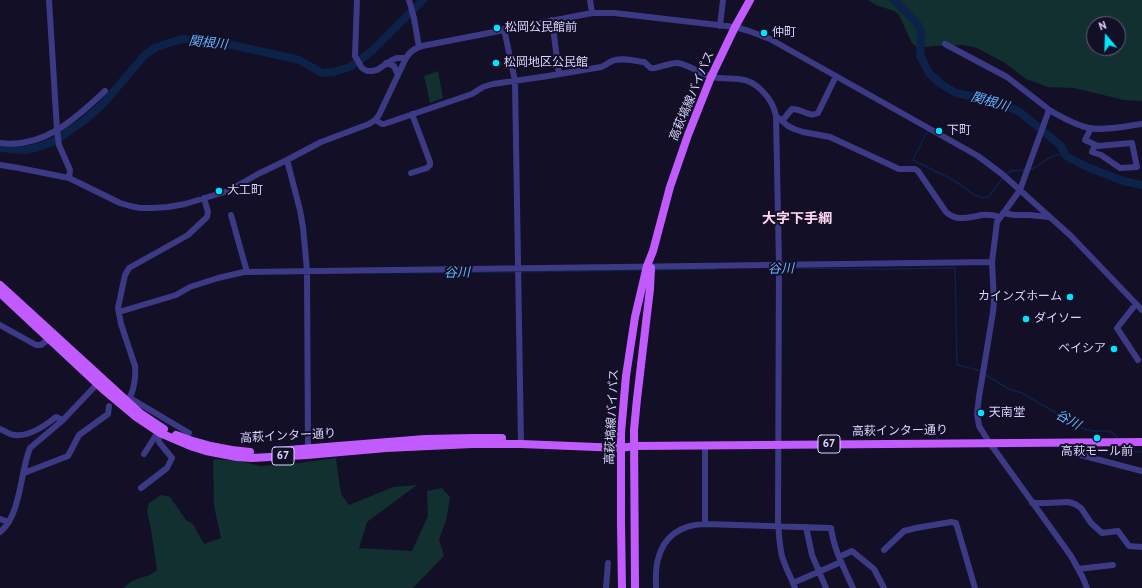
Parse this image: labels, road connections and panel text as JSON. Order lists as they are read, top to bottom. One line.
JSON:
{"streets":{"main road":["高萩塙線バイパス","高萩インター通り","67"]},"crossings":[["高萩塙線バイパス","高萩インター通り"]],"districts":["大字下手綱"],"water":["関根川","谷川"],"places":["松岡公民館前","仲町","松岡地区公民館","下町","大工町","カインズホーム","ダイソー","ベイシア","天南堂","高萩モール前"],"north":"top"}
